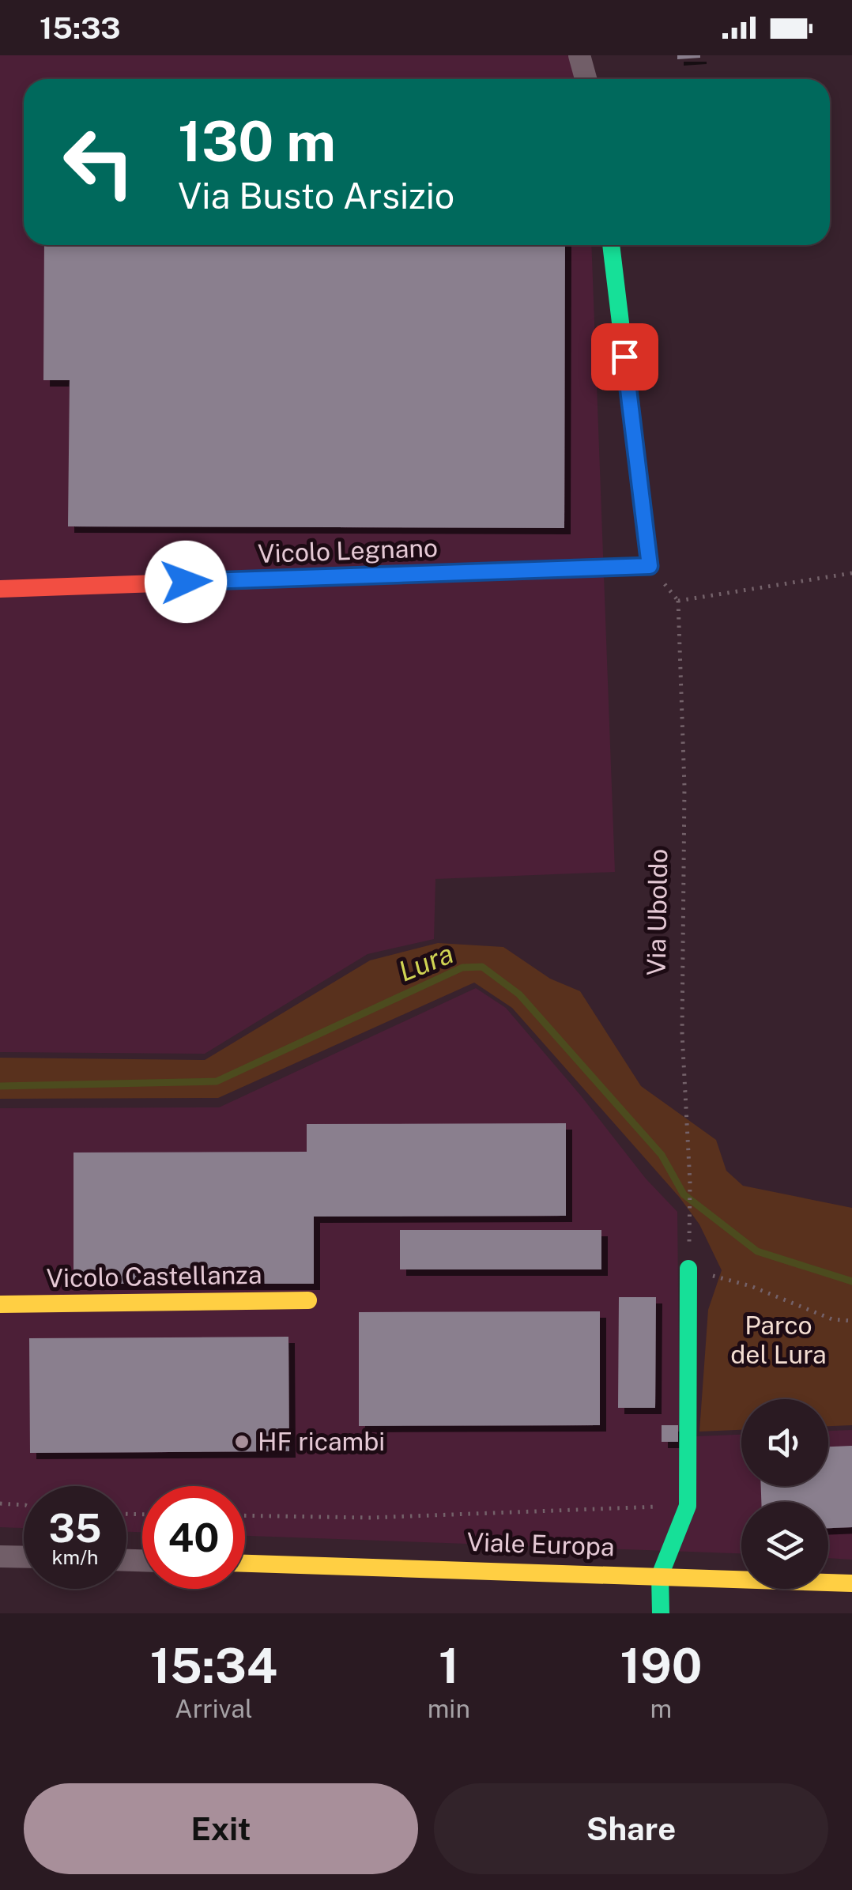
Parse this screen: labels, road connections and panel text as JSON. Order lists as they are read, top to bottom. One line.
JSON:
{"streets":{"street":["Vicolo Legnano","Vicolo Castellanza","Viale Europa"],"path":["Via Uboldo"]},"water":["Lura"],"parks":["Parco del Lura"],"places":["HF ricambi"],"page":{"status":"15:33","turn":["130 m","Via Busto Arsizio"],"speed":"35 km/h","limit":"40","eta":["15:34","Arrival","1","min","190","m"],"buttons":["Exit","Share"]}}
